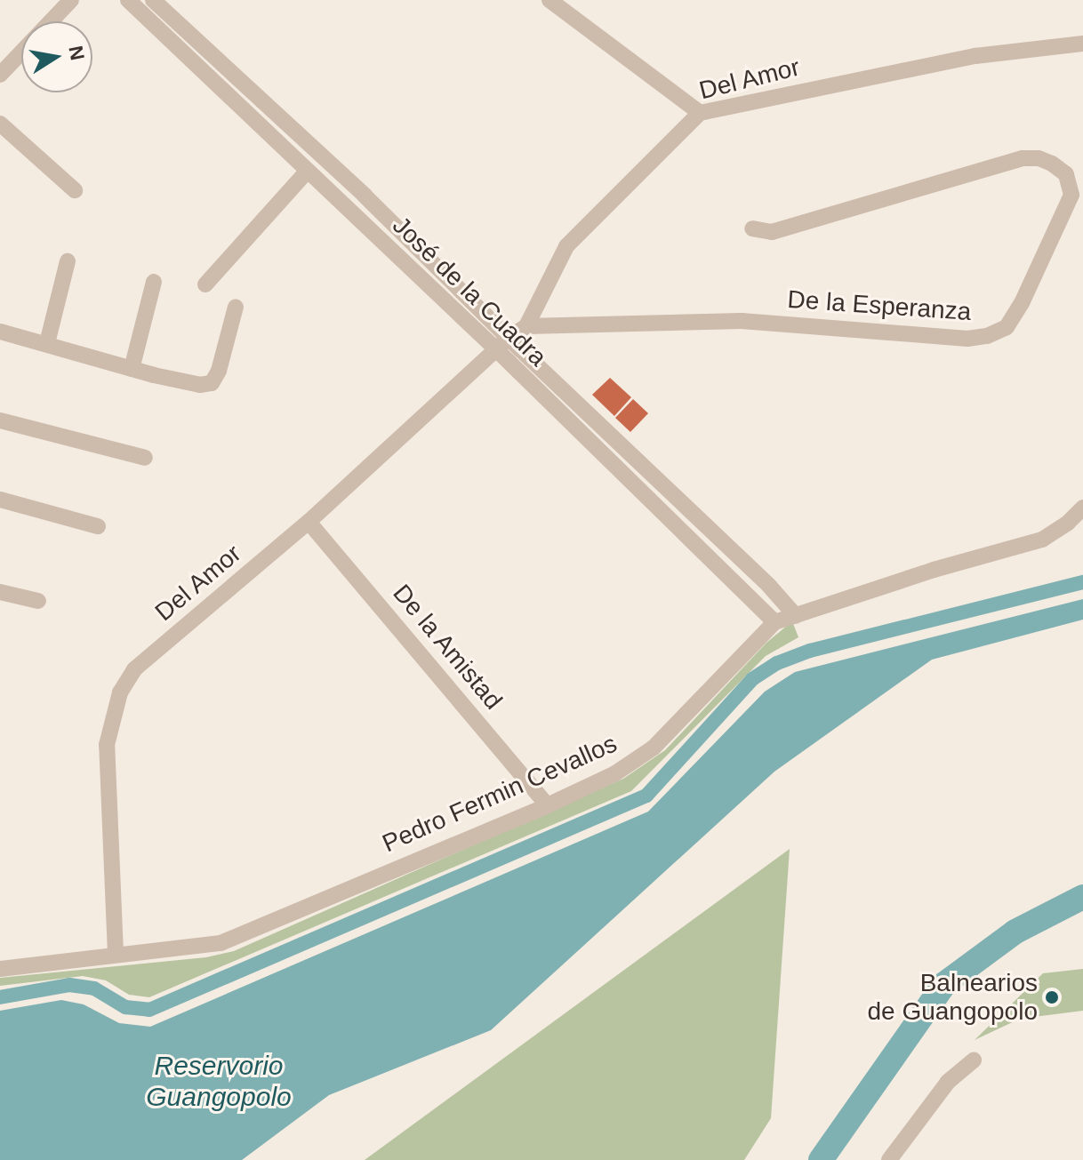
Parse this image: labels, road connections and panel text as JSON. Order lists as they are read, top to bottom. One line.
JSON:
{"streets":{"street":["Del Amor","José de la Cuadra","De la Esperanza","De la Amistad","Pedro Fermin Cevallos"]},"crossings":[["Del Amor","José de la Cuadra"],["Del Amor","De la Esperanza"],["Del Amor","De la Amistad"],["Del Amor","Pedro Fermin Cevallos"],["José de la Cuadra","Pedro Fermin Cevallos"],["De la Amistad","Pedro Fermin Cevallos"]],"water":["Reservorio Guangopolo"],"places":["Balnearios de Guangopolo"],"north":"right"}
